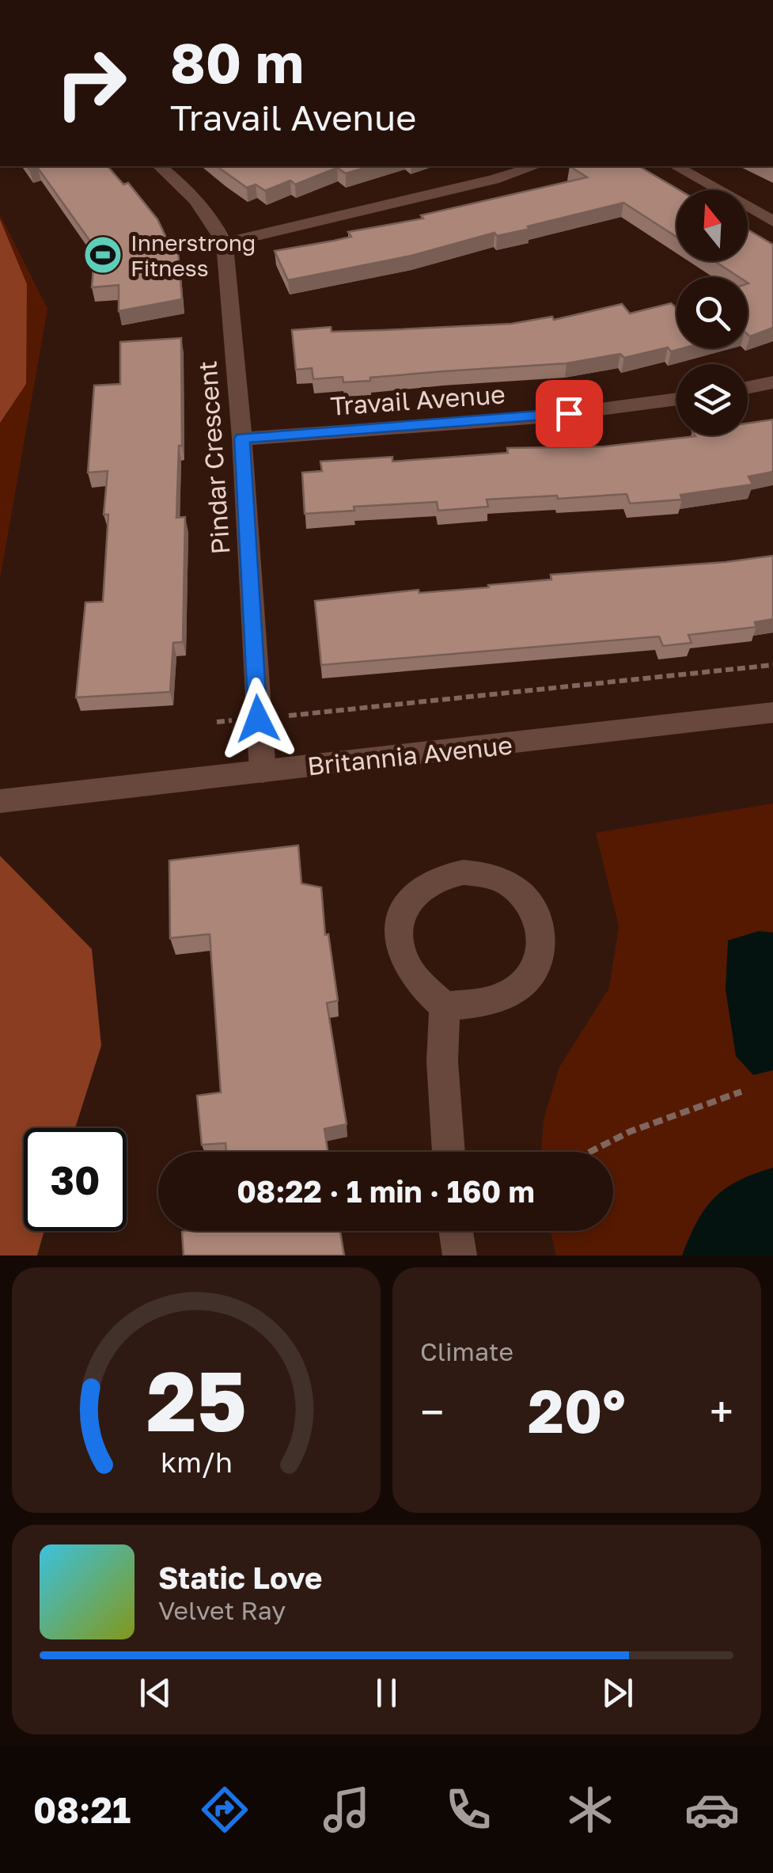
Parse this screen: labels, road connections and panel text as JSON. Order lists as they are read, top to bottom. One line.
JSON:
{"streets":{"street":["Travail Avenue","Pindar Crescent","Britannia Avenue"]},"crossings":[["Travail Avenue","Pindar Crescent"],["Pindar Crescent","Britannia Avenue"]],"places":{"sports":["Innerstrong Fitness"]},"north":"top","page":{"turn":["80 m","Travail Avenue"],"limit":"30","trip":"08:22 · 1 min · 160 m","tile":"Climate","heat":["−","20°","+"],"song":["Static Love","Velvet Ray"],"tabs":"08:21","gauge":["25","km/h"]}}
